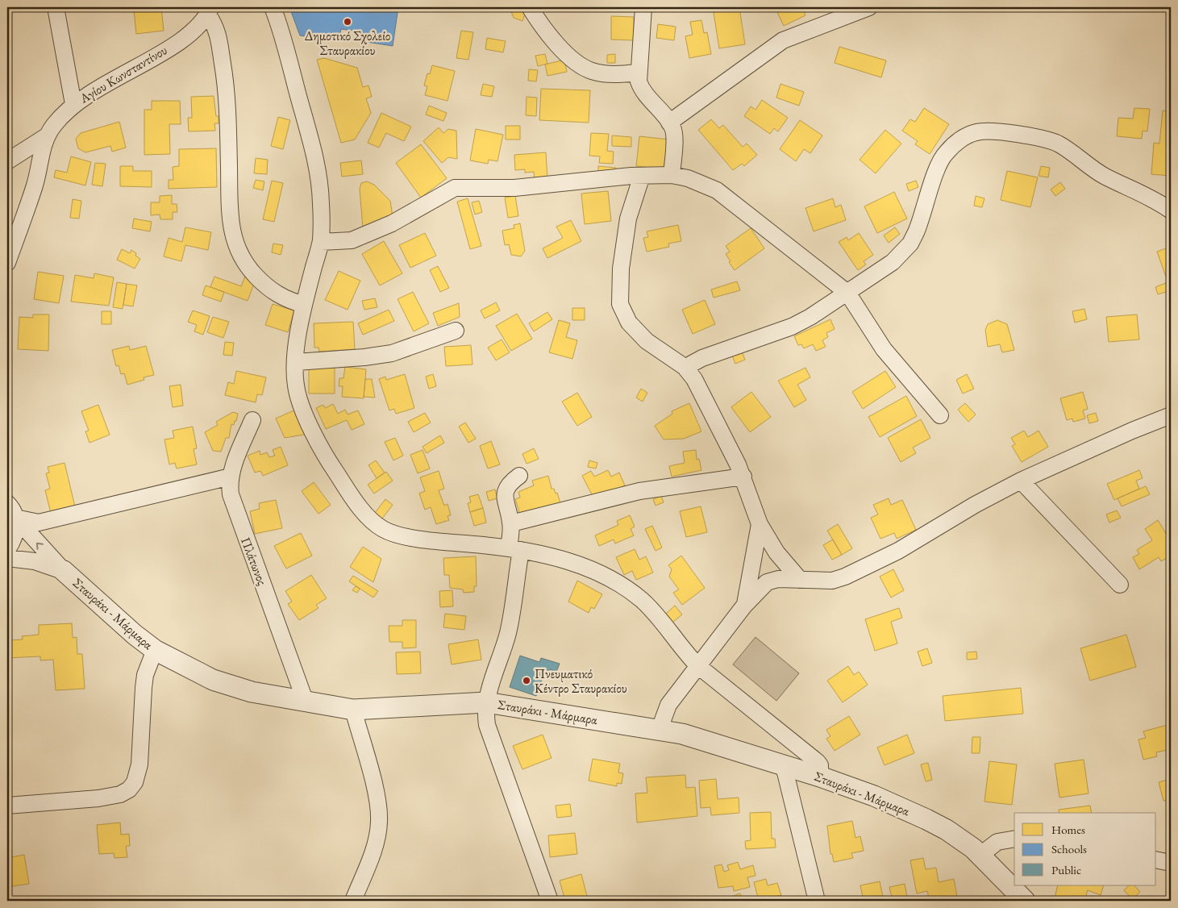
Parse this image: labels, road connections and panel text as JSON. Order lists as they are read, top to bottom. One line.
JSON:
{"streets":{"street":["Αγίου Κωνσταντίνου","Πλάτωνος","Σταυράκι - Μάρμαρα"]},"crossings":[["Πλάτωνος","Σταυράκι - Μάρμαρα"]],"places":["Δημοτικό Σχολείο Σταυρακίου","Πνευματικό Κέντρο Σταυρακίου"],"legend":["Homes","Schools","Public"]}
